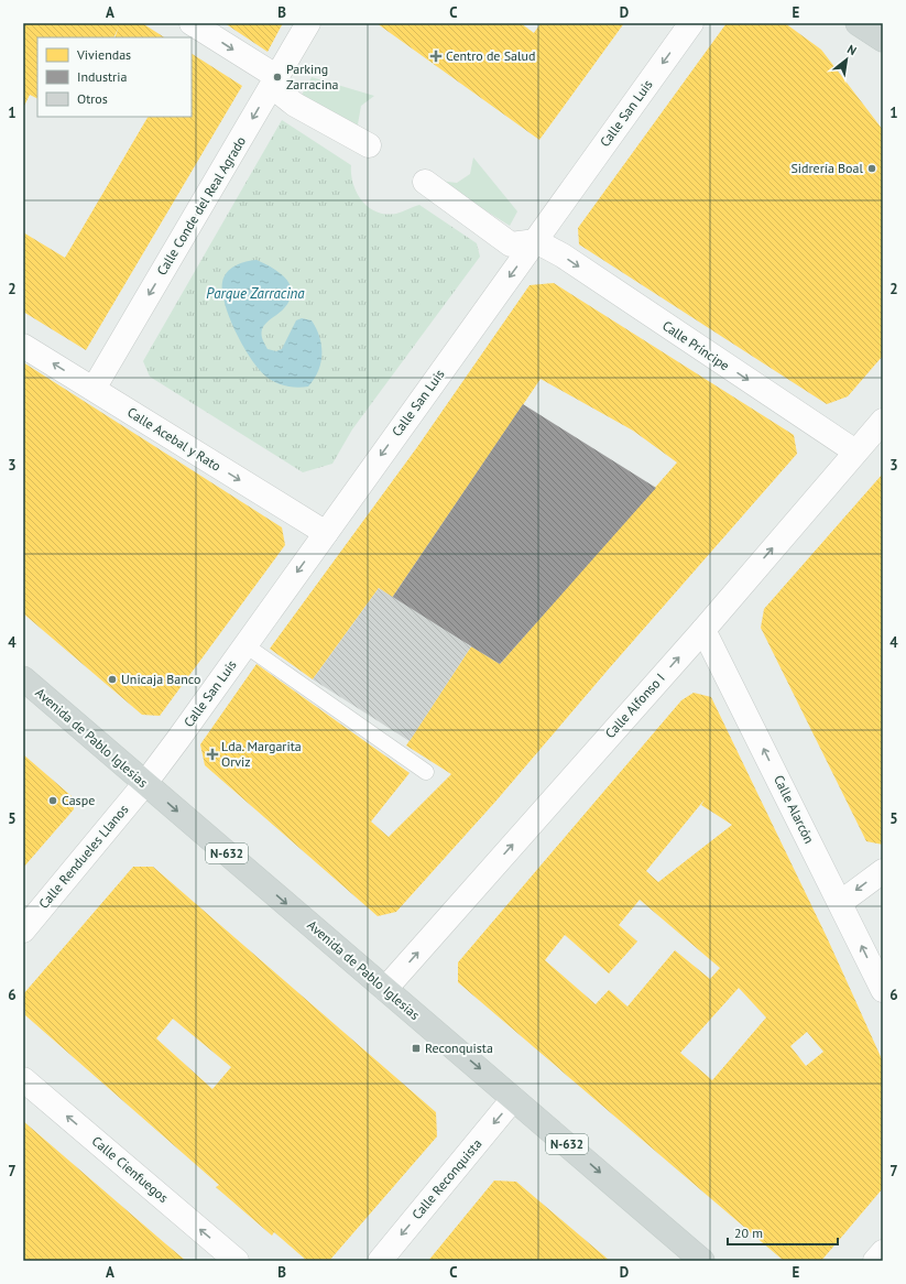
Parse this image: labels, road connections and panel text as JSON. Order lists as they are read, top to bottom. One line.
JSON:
{"streets":{"main road":["Avenida de Pablo Iglesias","N-632"],"street":["Calle San Luis","Calle Conde del Real Agrado","Calle Príncipe","Calle Acebal y Rato","Calle Alfonso I","Calle Alarcón","Calle Rendueles Llanos","Calle Cienfuegos","Calle Reconquista"]},"crossings":[["Calle San Luis","Calle Príncipe"],["Calle San Luis","Calle Acebal y Rato"],["Calle San Luis","Avenida de Pablo Iglesias"],["Calle San Luis","Calle Rendueles Llanos"],["Calle Conde del Real Agrado","Calle Acebal y Rato"],["Calle Príncipe","Calle Alfonso I"],["Calle Alfonso I","Avenida de Pablo Iglesias"],["Calle Alfonso I","Calle Alarcón"],["Avenida de Pablo Iglesias","Calle Rendueles Llanos"],["Avenida de Pablo Iglesias","Calle Reconquista"]],"one_way":["Calle San Luis","Calle Conde del Real Agrado","Calle Príncipe","Calle Alfonso I","Avenida de Pablo Iglesias","Calle Alarcón","Calle Cienfuegos","Calle Reconquista"],"water":["Parque Zarracina"],"places":{"health":["Centro de Salud","Lda. Margarita Orviz"],"other":["Parking Zarracina","Sidrería Boal","Unicaja Banco","Caspe"],"transit":["Reconquista"]},"legend":["Viviendas","Industria","Otros"],"scale_bar":"20 m","north":"top right","grid":{"columns":["A","B","C","D","E"],"rows":["1","2","3","4","5","6","7"]}}
